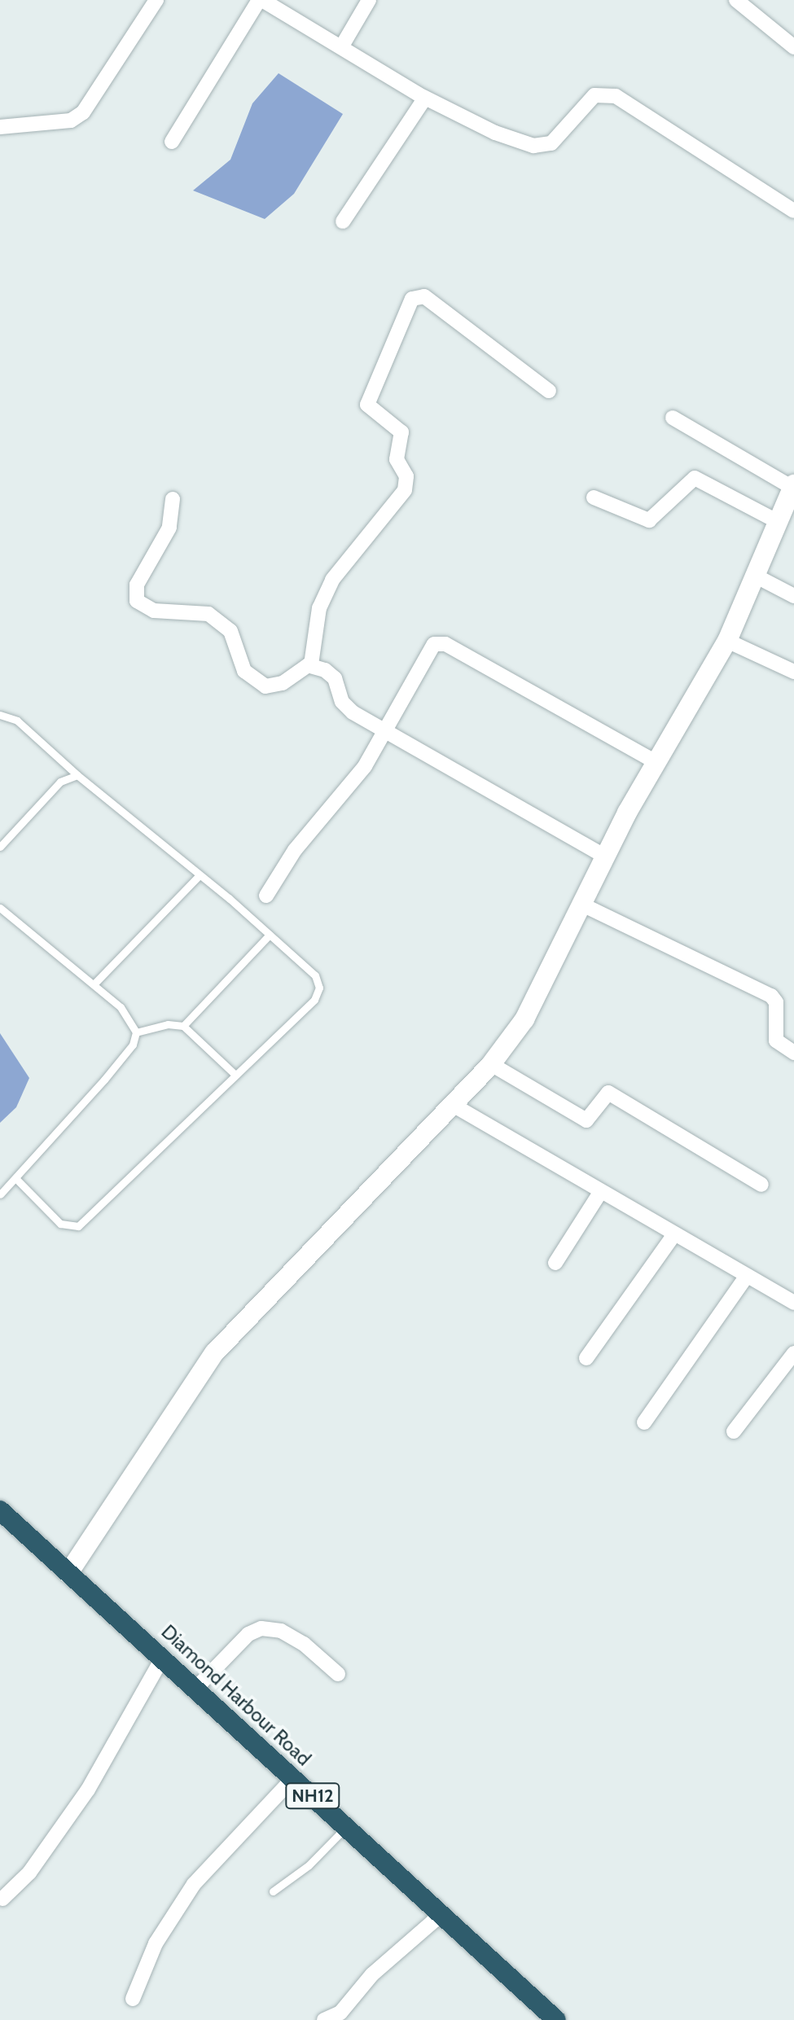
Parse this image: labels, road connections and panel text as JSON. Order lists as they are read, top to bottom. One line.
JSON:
{"streets":{"highway":["Diamond Harbour Road","NH12"]}}
